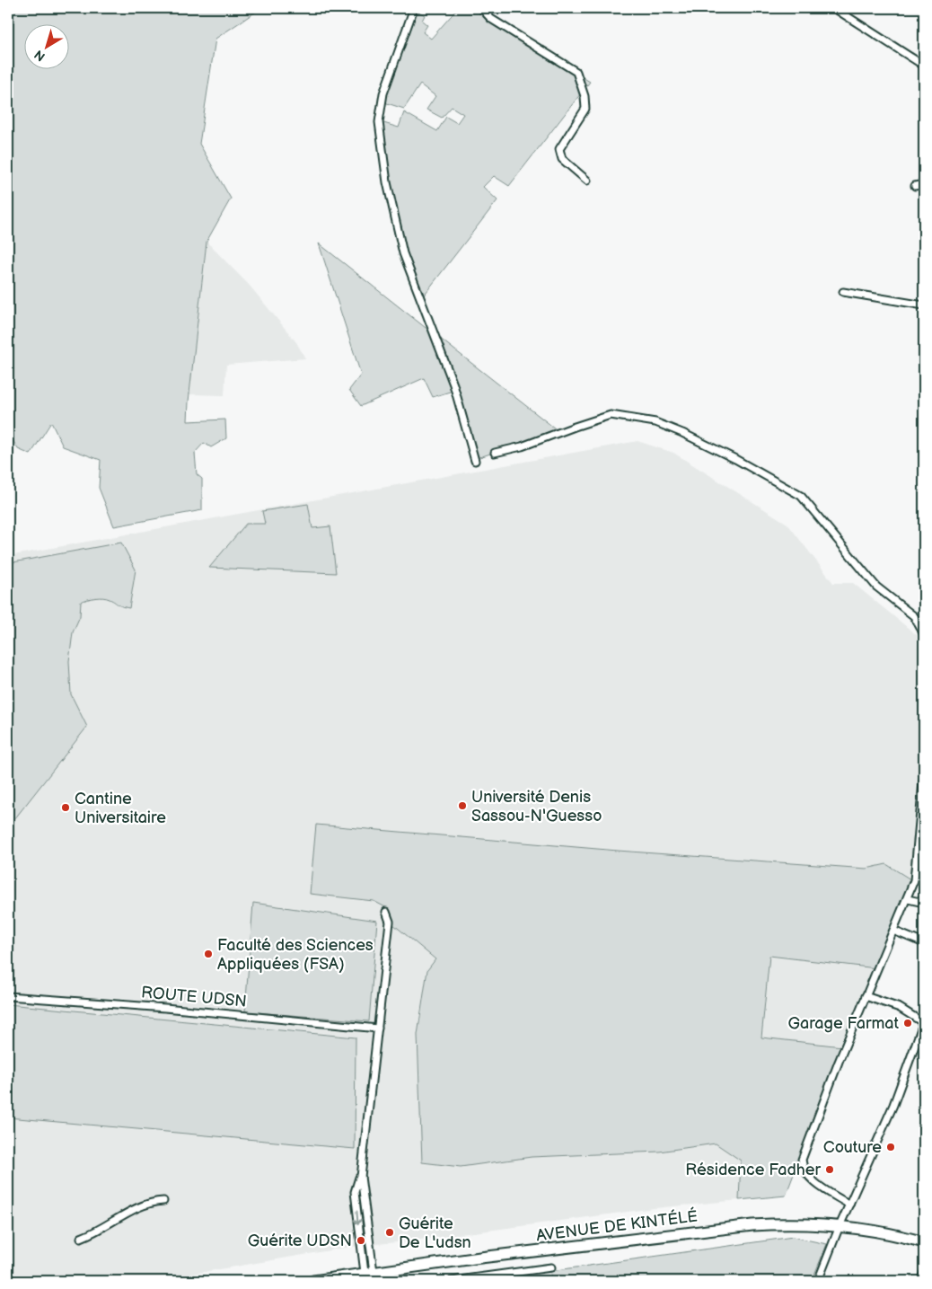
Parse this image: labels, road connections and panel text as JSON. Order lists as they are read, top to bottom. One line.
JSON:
{"streets":{"main road":["AVENUE DE KINTÉLÉ"],"street":["ROUTE UDSN"]},"places":["Université Denis Sassou-N'Guesso","Cantine Universitaire","Faculté des Sciences Appliquées (FSA)","Garage Farmat","Couture","Résidence Fadher","Guérite De L'udsn","Guérite UDSN"],"north":"bottom left"}
